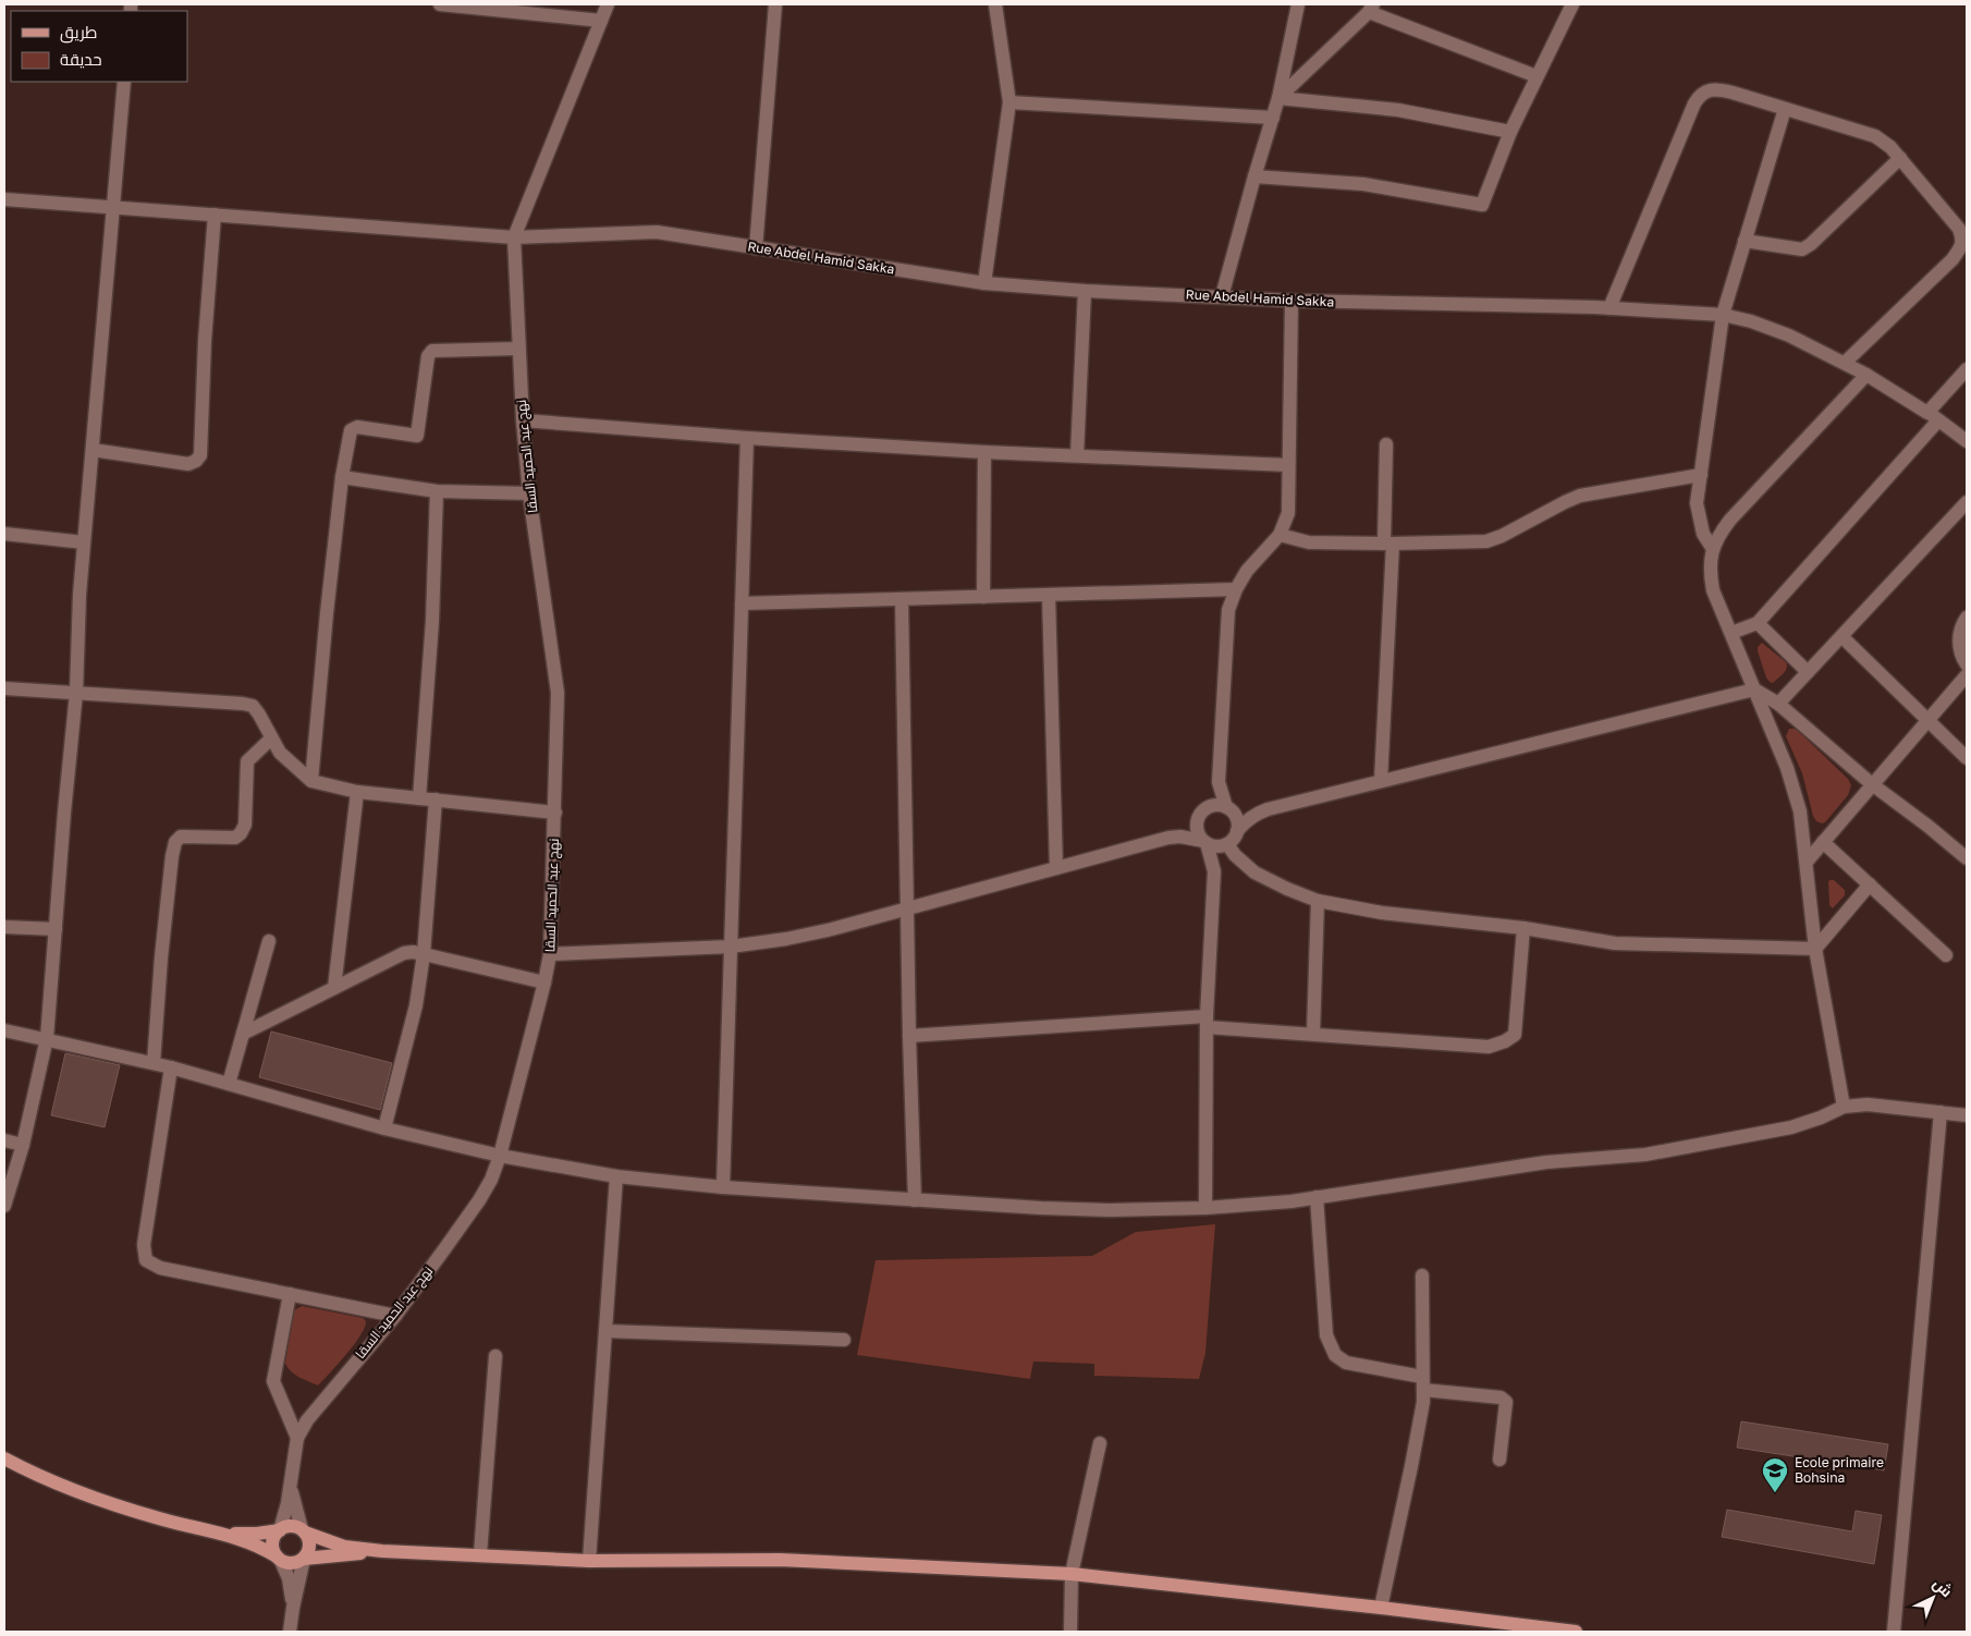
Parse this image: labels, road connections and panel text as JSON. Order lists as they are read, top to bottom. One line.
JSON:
{"streets":{"street":["Rue Abdel Hamid Sakka","نهج عبد الحميد السقا"]},"crossings":[["Rue Abdel Hamid Sakka","نهج عبد الحميد السقا"]],"places":{"school or university":["Ecole primaire Bohsina"]},"legend":["طريق","حديقة"],"north":"top right"}
